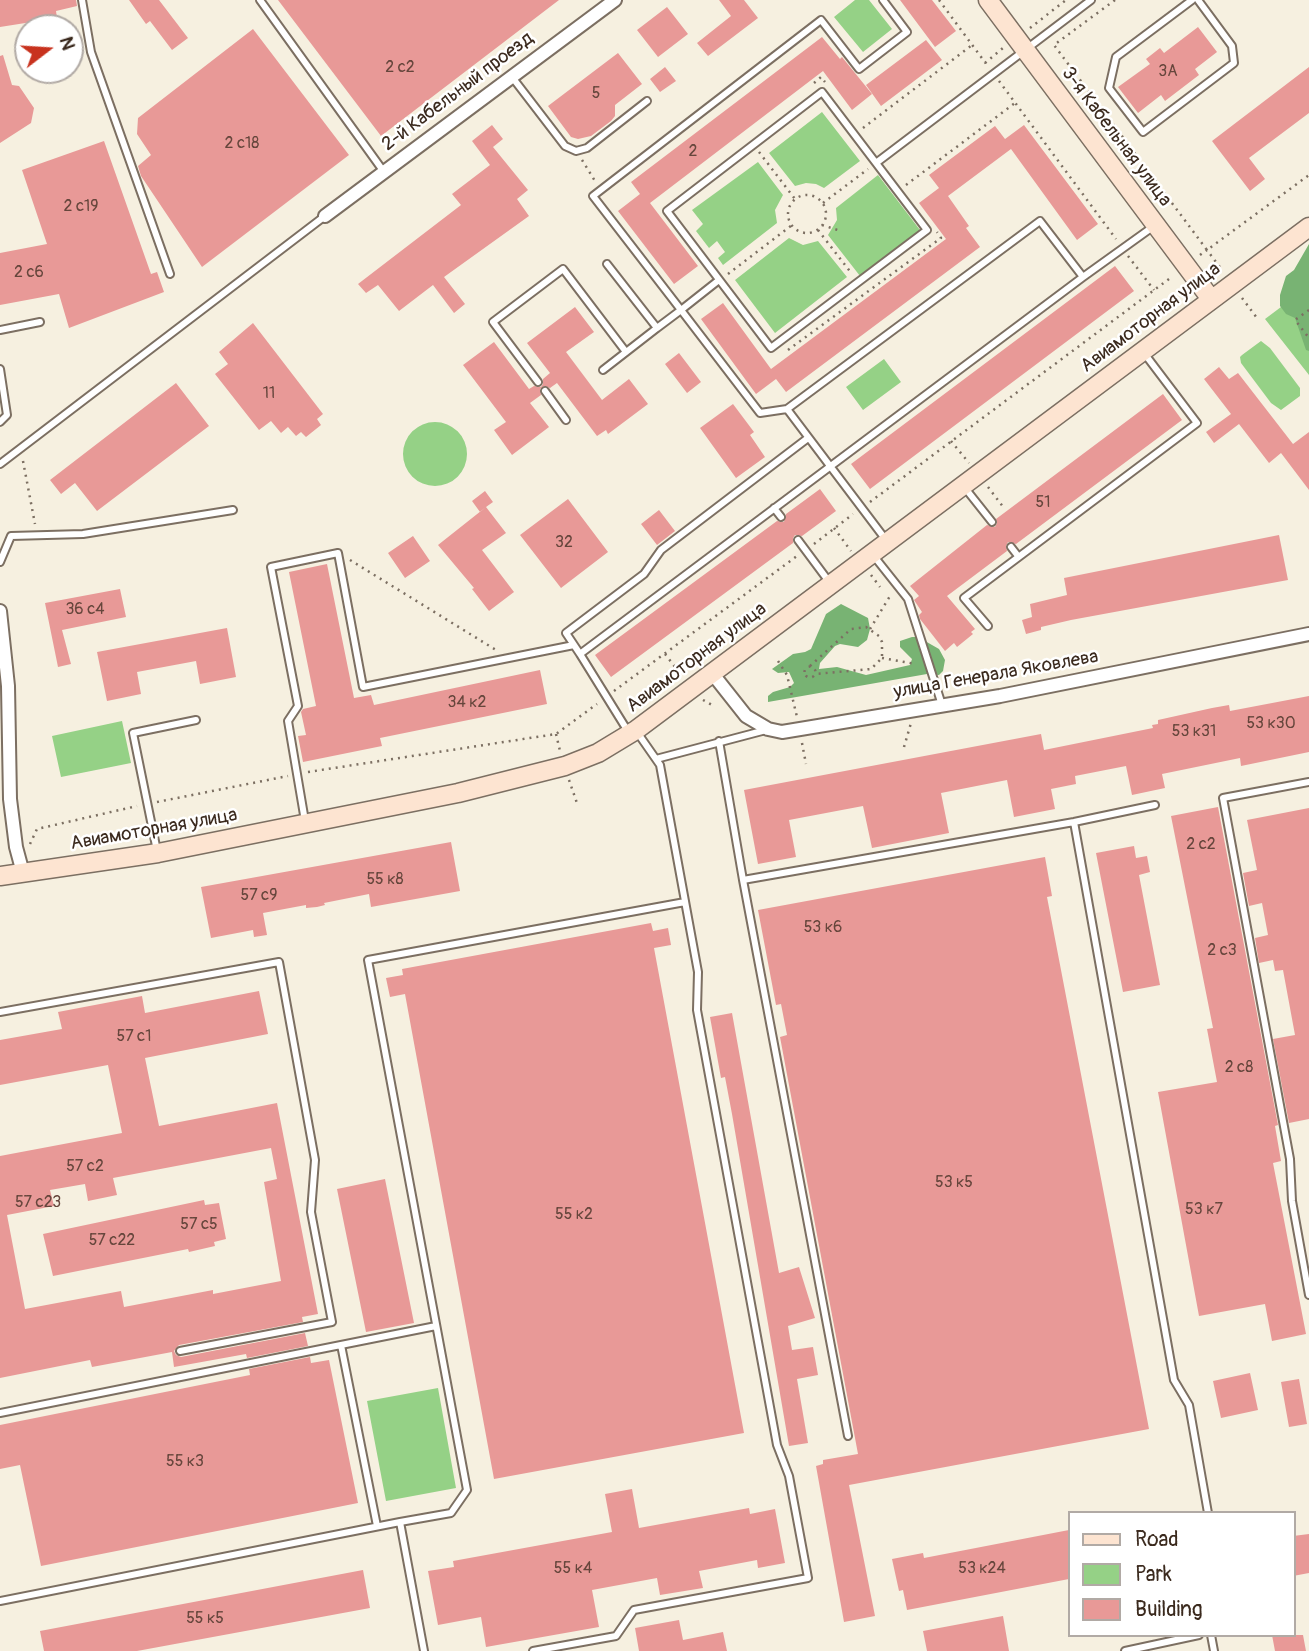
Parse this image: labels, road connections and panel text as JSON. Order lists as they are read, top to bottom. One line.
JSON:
{"streets":{"street":["2-й Кабельный проезд","3-я Кабельная улица","Авиамоторная улица","улица Генерала Яковлева"]},"crossings":[["3-я Кабельная улица","Авиамоторная улица"]],"house_numbers":["2 с2","3А","5","2 с18","2","2 с19","2 с6","11","51","32","36 с4","34 к2","53 к30","53 к31","2 с2","55 к8","57 с9","53 к6","2 с3","57 с1","2 с8","57 с2","53 к5","57 с23","53 к7","55 к2","57 с5","57 с22","55 к3","55 к4","53 к24","55 к5"],"legend":["Road","Park","Building"],"north":"right"}
